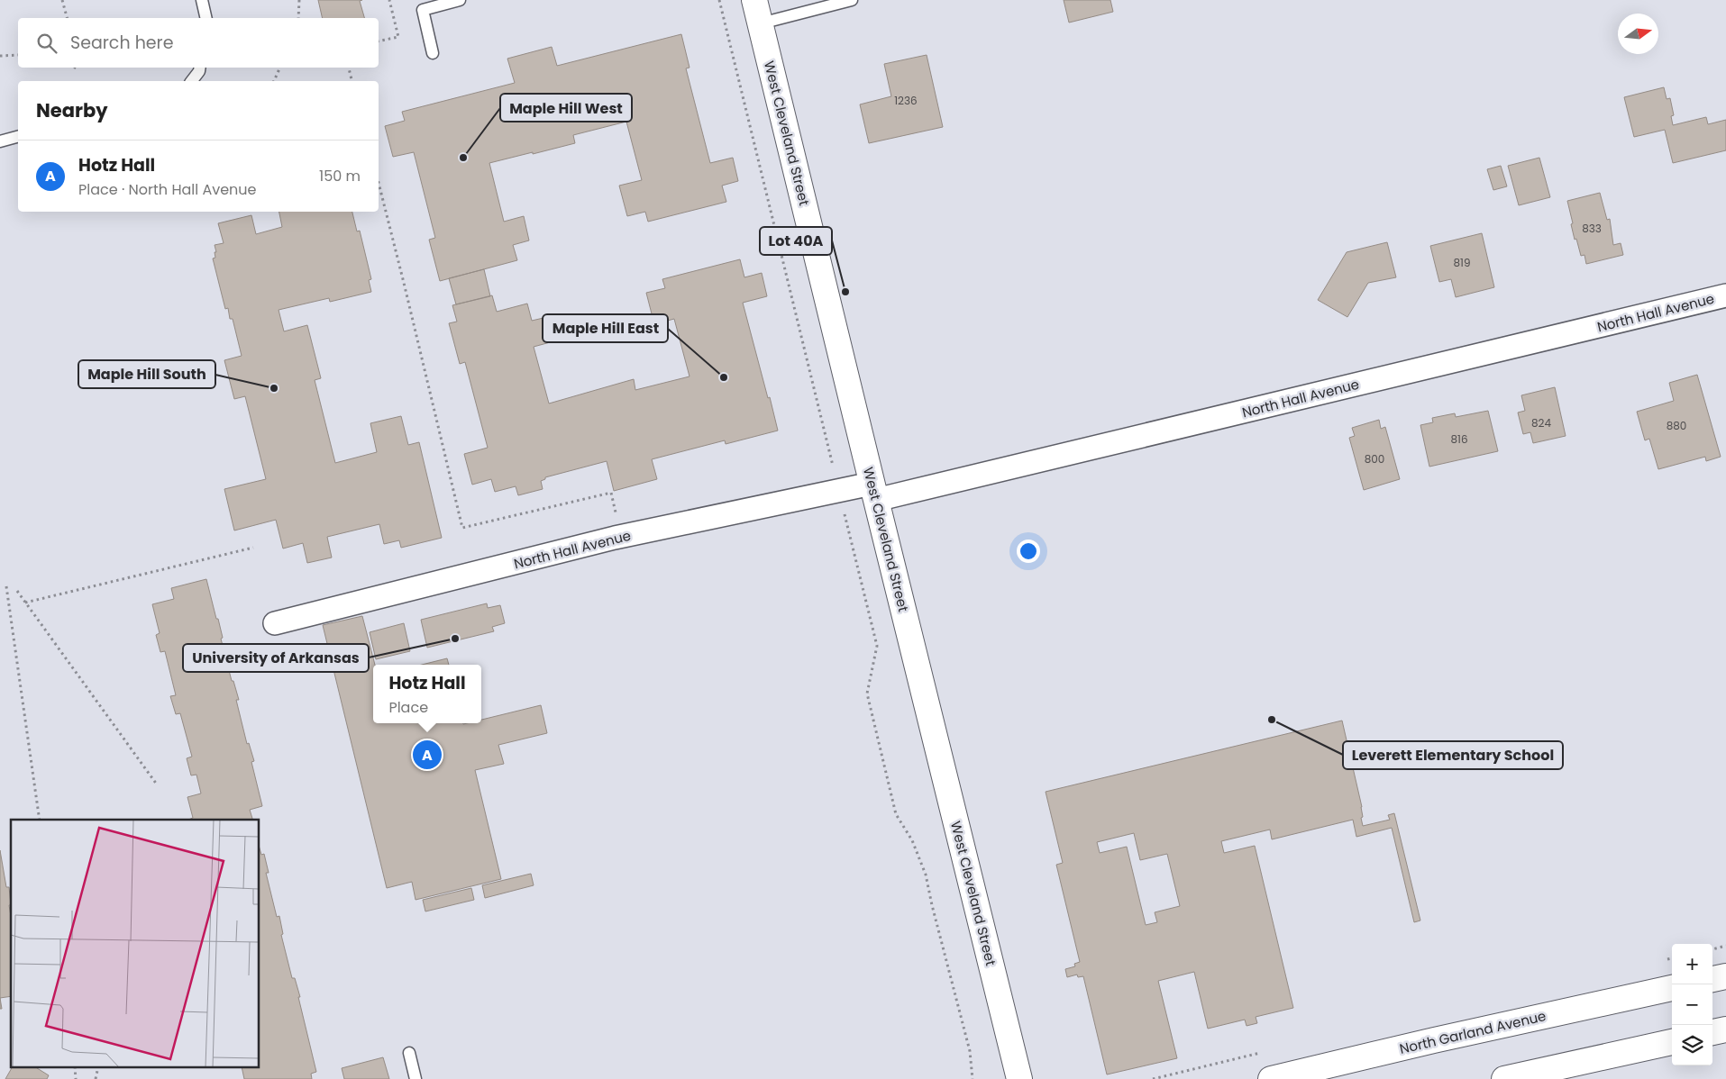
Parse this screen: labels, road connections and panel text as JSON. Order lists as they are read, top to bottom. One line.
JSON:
{"streets":{"street":["West Cleveland Street","North Hall Avenue","North Garland Avenue"]},"crossings":[["West Cleveland Street","North Hall Avenue"]],"places":["Maple Hill West","Lot 40A","Maple Hill East","Maple Hill South","University of Arkansas","Leverett Elementary School"],"house_numbers":["1236","833","819","824","880","816","800"],"north":"right","page":{"search":"Search here","heading":"Nearby","list":[{"mark":"A","name":"Hotz Hall","note":"Place · North Hall Avenue","value":"150 m"}],"popup":["Hotz Hall","Place"],"pins":"A","map_buttons":["+","−"]}}
